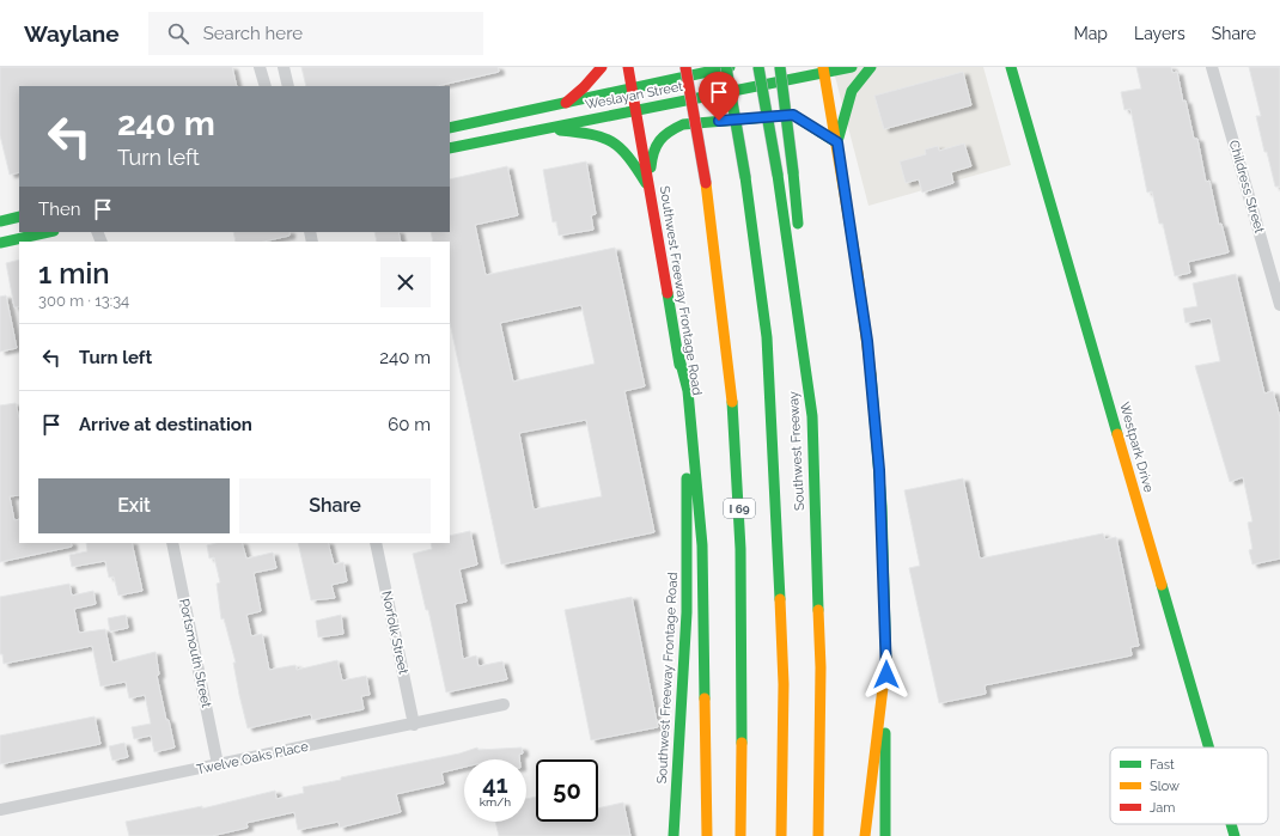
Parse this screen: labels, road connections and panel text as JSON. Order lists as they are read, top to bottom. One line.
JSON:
{"streets":{"main road":["Weslayan Street","Southwest Freeway Frontage Road","Westpark Drive","Southwest Freeway","I 69"],"street":["Childress Street","Norfolk Street","Portsmouth Street","Twelve Oaks Place"]},"crossings":[["Weslayan Street","Southwest Freeway Frontage Road"],["Norfolk Street","Twelve Oaks Place"],["Portsmouth Street","Twelve Oaks Place"]],"legend":["Fast","Slow","Jam"],"page":{"header":"Waylane","search":"Search here","nav":["Map","Layers","Share"],"turn":["240 m","Turn left"],"then":"Then","heading":["1 min","300 m · 13:34"],"list":[{"name":"Turn left","value":"240 m"},{"name":"Arrive at destination","value":"60 m"}],"buttons":["Exit","Share"],"speed":"41 km/h","limit":"50"}}
